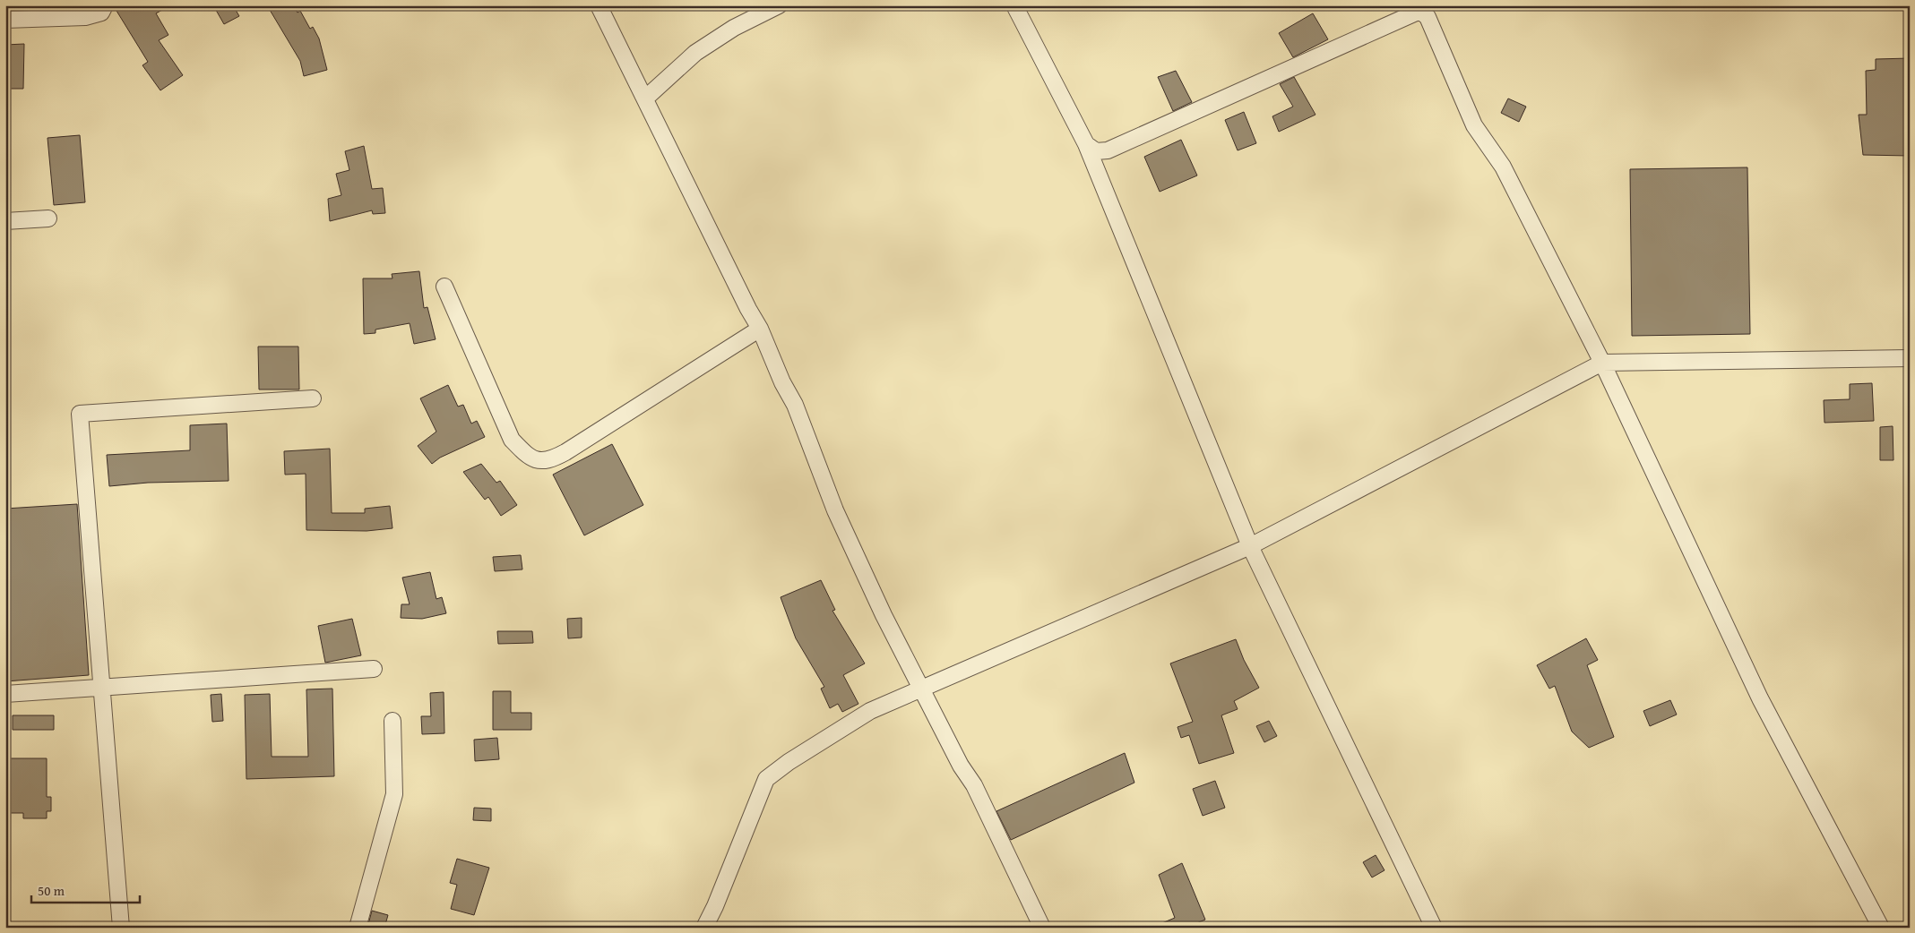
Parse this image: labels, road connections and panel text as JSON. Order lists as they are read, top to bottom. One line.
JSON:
{"scale_bar":"50 m"}
